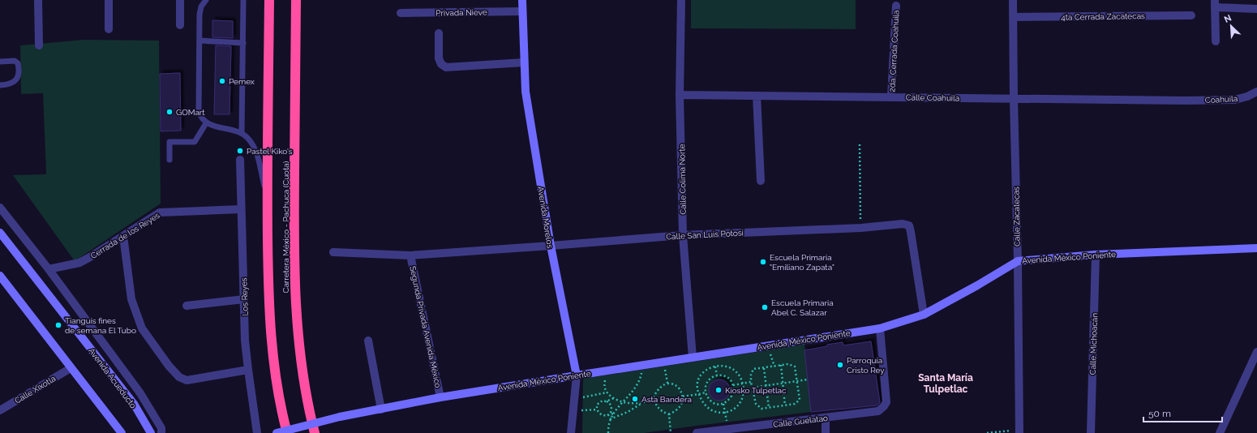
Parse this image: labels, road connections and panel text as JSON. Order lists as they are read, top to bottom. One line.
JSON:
{"streets":{"highway":["Carretera México - Pachuca (Cuota)"],"main road":["Avenida Morelos","Avenida México Poniente","Avenida Acueducto"],"street":["Privada Nieve","4ta Cerrada Zacatecas","2da. Cerrada Coahuila","Calle Coahuila","Coahuila","Calle Colima Norte","Calle Zacatecas","Calle San Luis Potosí","Cerrada de los Reyes","Los Reyes","Segunda Privada Avenida México","Calle Michoacán","Calle Xixotla","Calle Guelatao"]},"crossings":[["Privada Nieve","Avenida Morelos"],["4ta Cerrada Zacatecas","Calle Zacatecas"],["2da. Cerrada Coahuila","Calle Coahuila"],["Calle Coahuila","Coahuila"],["Calle Coahuila","Calle Colima Norte"],["Calle Coahuila","Calle Zacatecas"],["Calle Colima Norte","Calle San Luis Potosí"],["Calle Colima Norte","Avenida México Poniente"],["Calle Zacatecas","Avenida México Poniente"],["Avenida Morelos","Calle San Luis Potosí"],["Avenida Morelos","Avenida México Poniente"],["Calle San Luis Potosí","Avenida México Poniente"],["Calle San Luis Potosí","Segunda Privada Avenida México"],["Cerrada de los Reyes","Los Reyes"],["Avenida México Poniente","Segunda Privada Avenida México"],["Avenida México Poniente","Calle Michoacán"],["Avenida México Poniente","Calle Guelatao"]],"districts":["Santa María Tulpetlac"],"places":["Pemex","GOMart","Pastel Kiko's","Escuela Primaria \"Emiliano Zapata\"","Escuela Primaria Abel C. Salazar","Tianguis fines de semana El Tubo","Parroquía Cristo Rey","Kiosko Tulpetlac","Asta Bandera"],"scale_bar":"50 m","north":"top left"}
